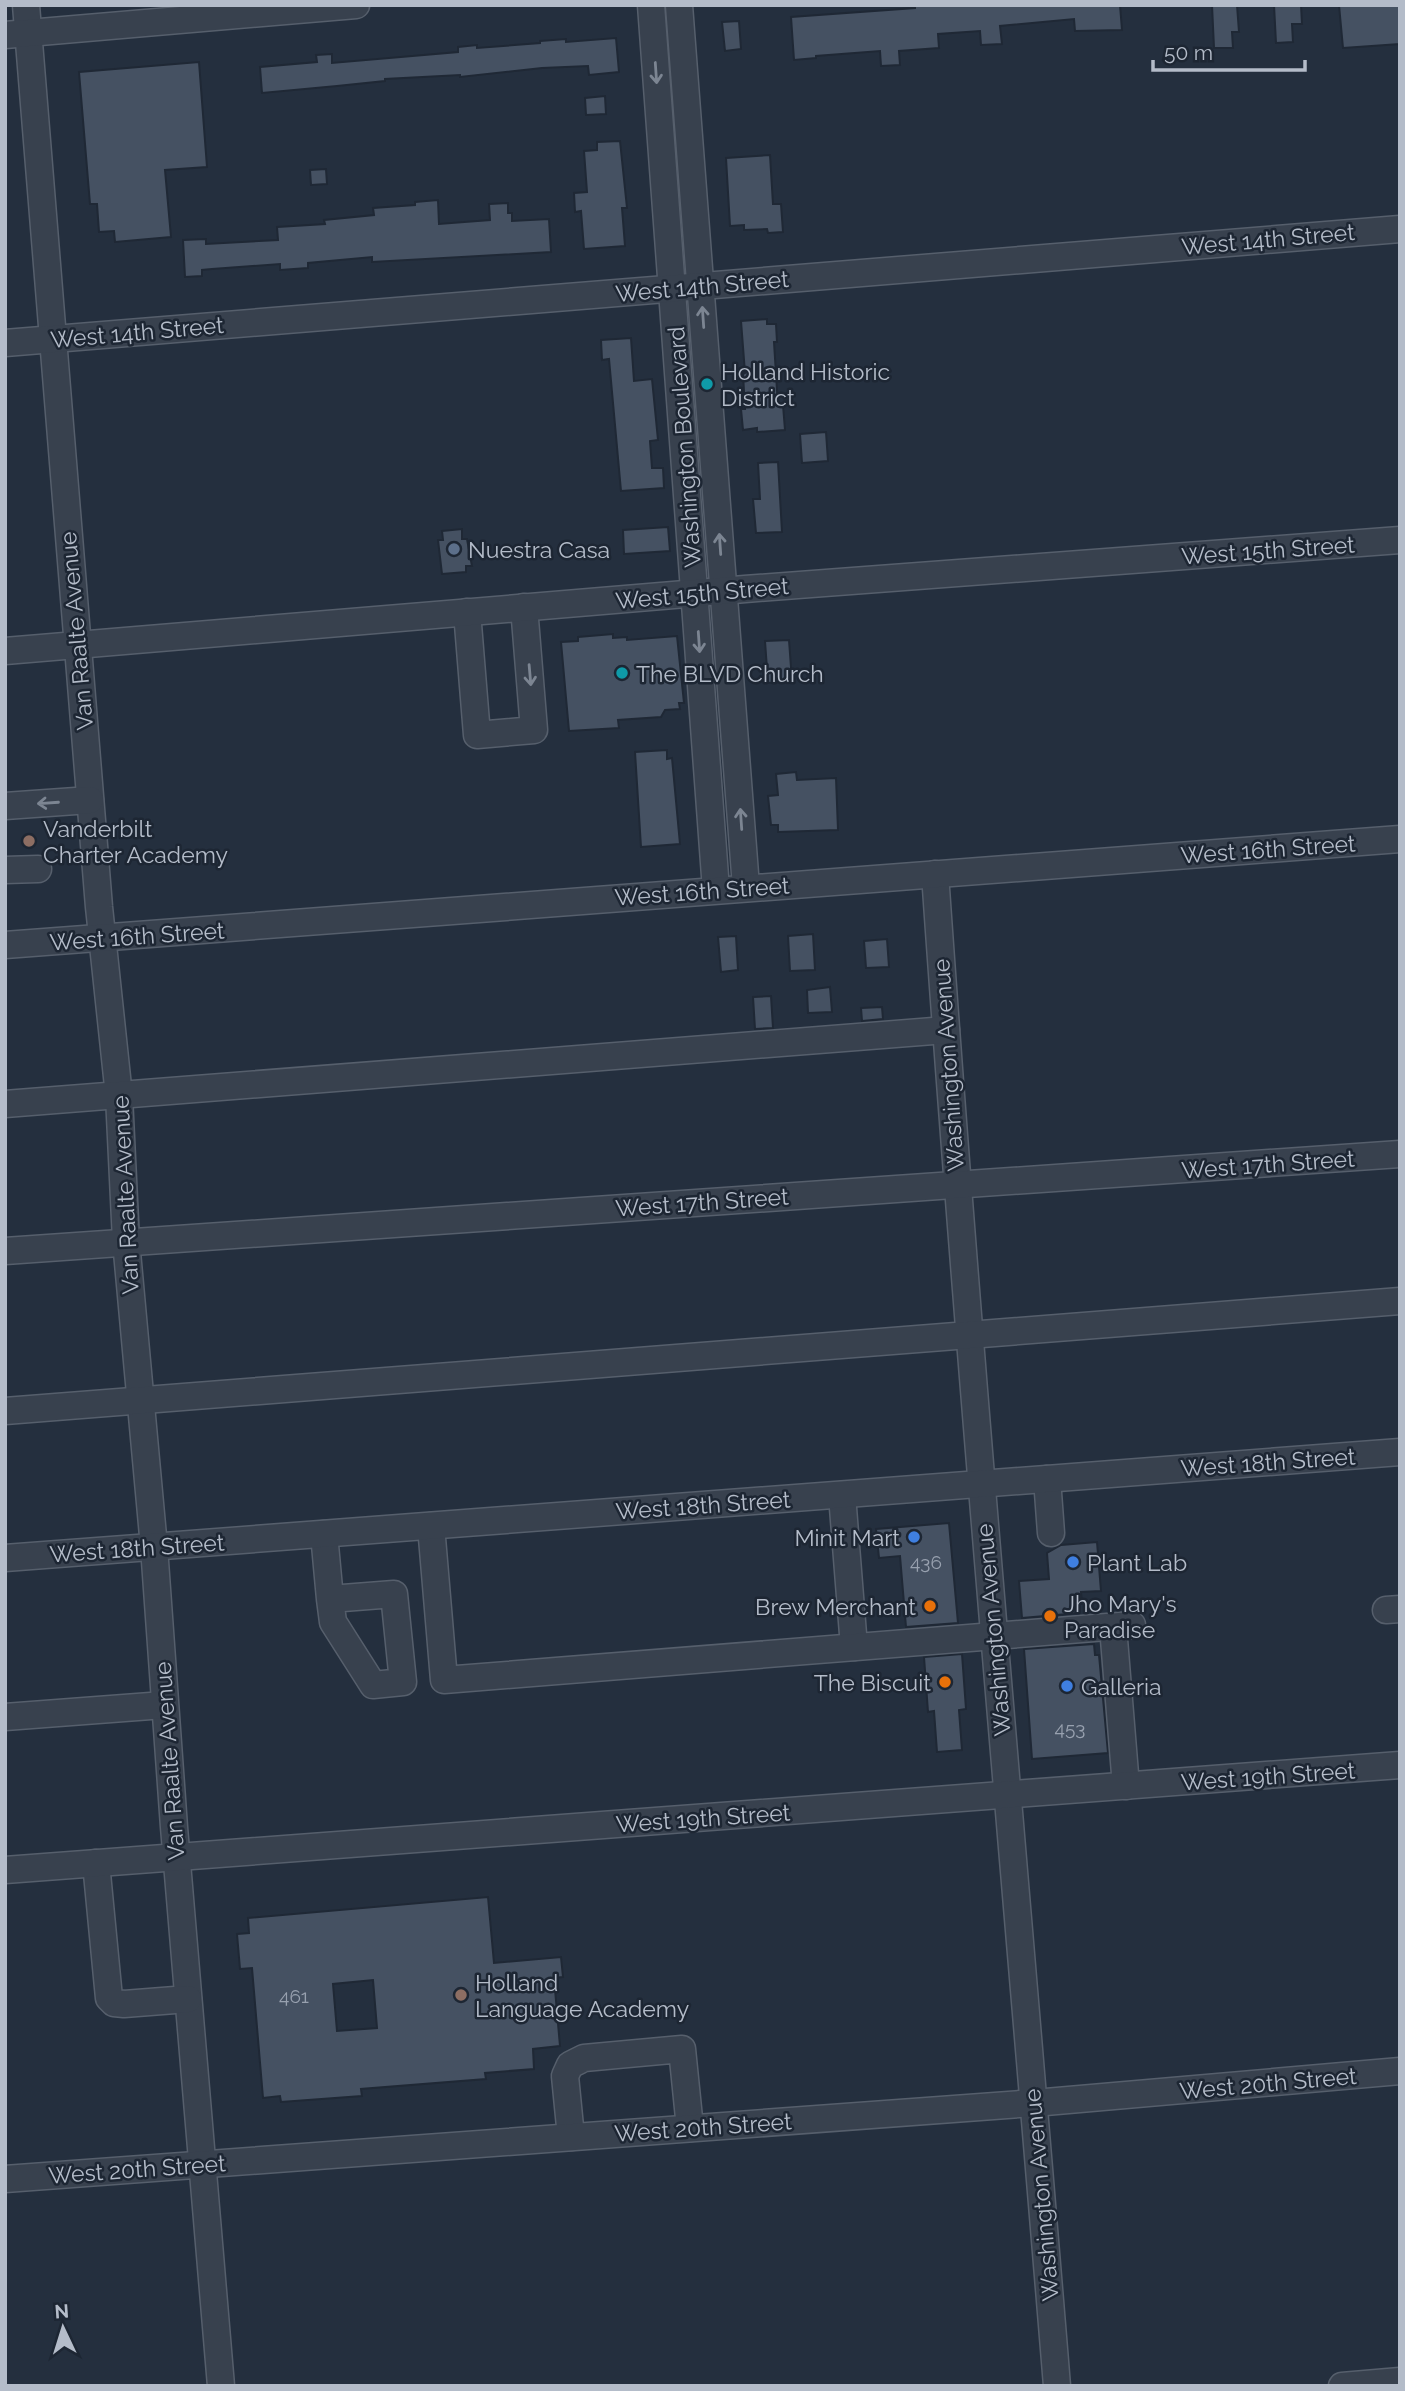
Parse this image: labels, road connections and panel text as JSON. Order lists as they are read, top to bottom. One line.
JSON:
{"streets":{"street":["West 14th Street","Washington Boulevard","West 15th Street","Van Raalte Avenue","West 16th Street","Washington Avenue","West 17th Street","West 18th Street","West 19th Street","West 20th Street"]},"crossings":[["West 14th Street","Washington Boulevard"],["West 14th Street","Van Raalte Avenue"],["Washington Boulevard","West 15th Street"],["Washington Boulevard","West 16th Street"],["West 15th Street","Van Raalte Avenue"],["Van Raalte Avenue","West 16th Street"],["Van Raalte Avenue","West 17th Street"],["Van Raalte Avenue","West 18th Street"],["Van Raalte Avenue","West 19th Street"],["Van Raalte Avenue","West 20th Street"],["West 16th Street","Washington Avenue"],["Washington Avenue","West 17th Street"],["Washington Avenue","West 18th Street"],["Washington Avenue","West 19th Street"],["Washington Avenue","West 20th Street"]],"places":["Holland Historic District","Nuestra Casa","The BLVD Church","Vanderbilt Charter Academy","Minit Mart","Plant Lab","Brew Merchant","Jho Mary's Paradise","The Biscuit","Galleria","Holland Language Academy"],"house_numbers":["436","453","461"],"scale_bar":"50 m","north":"top"}
